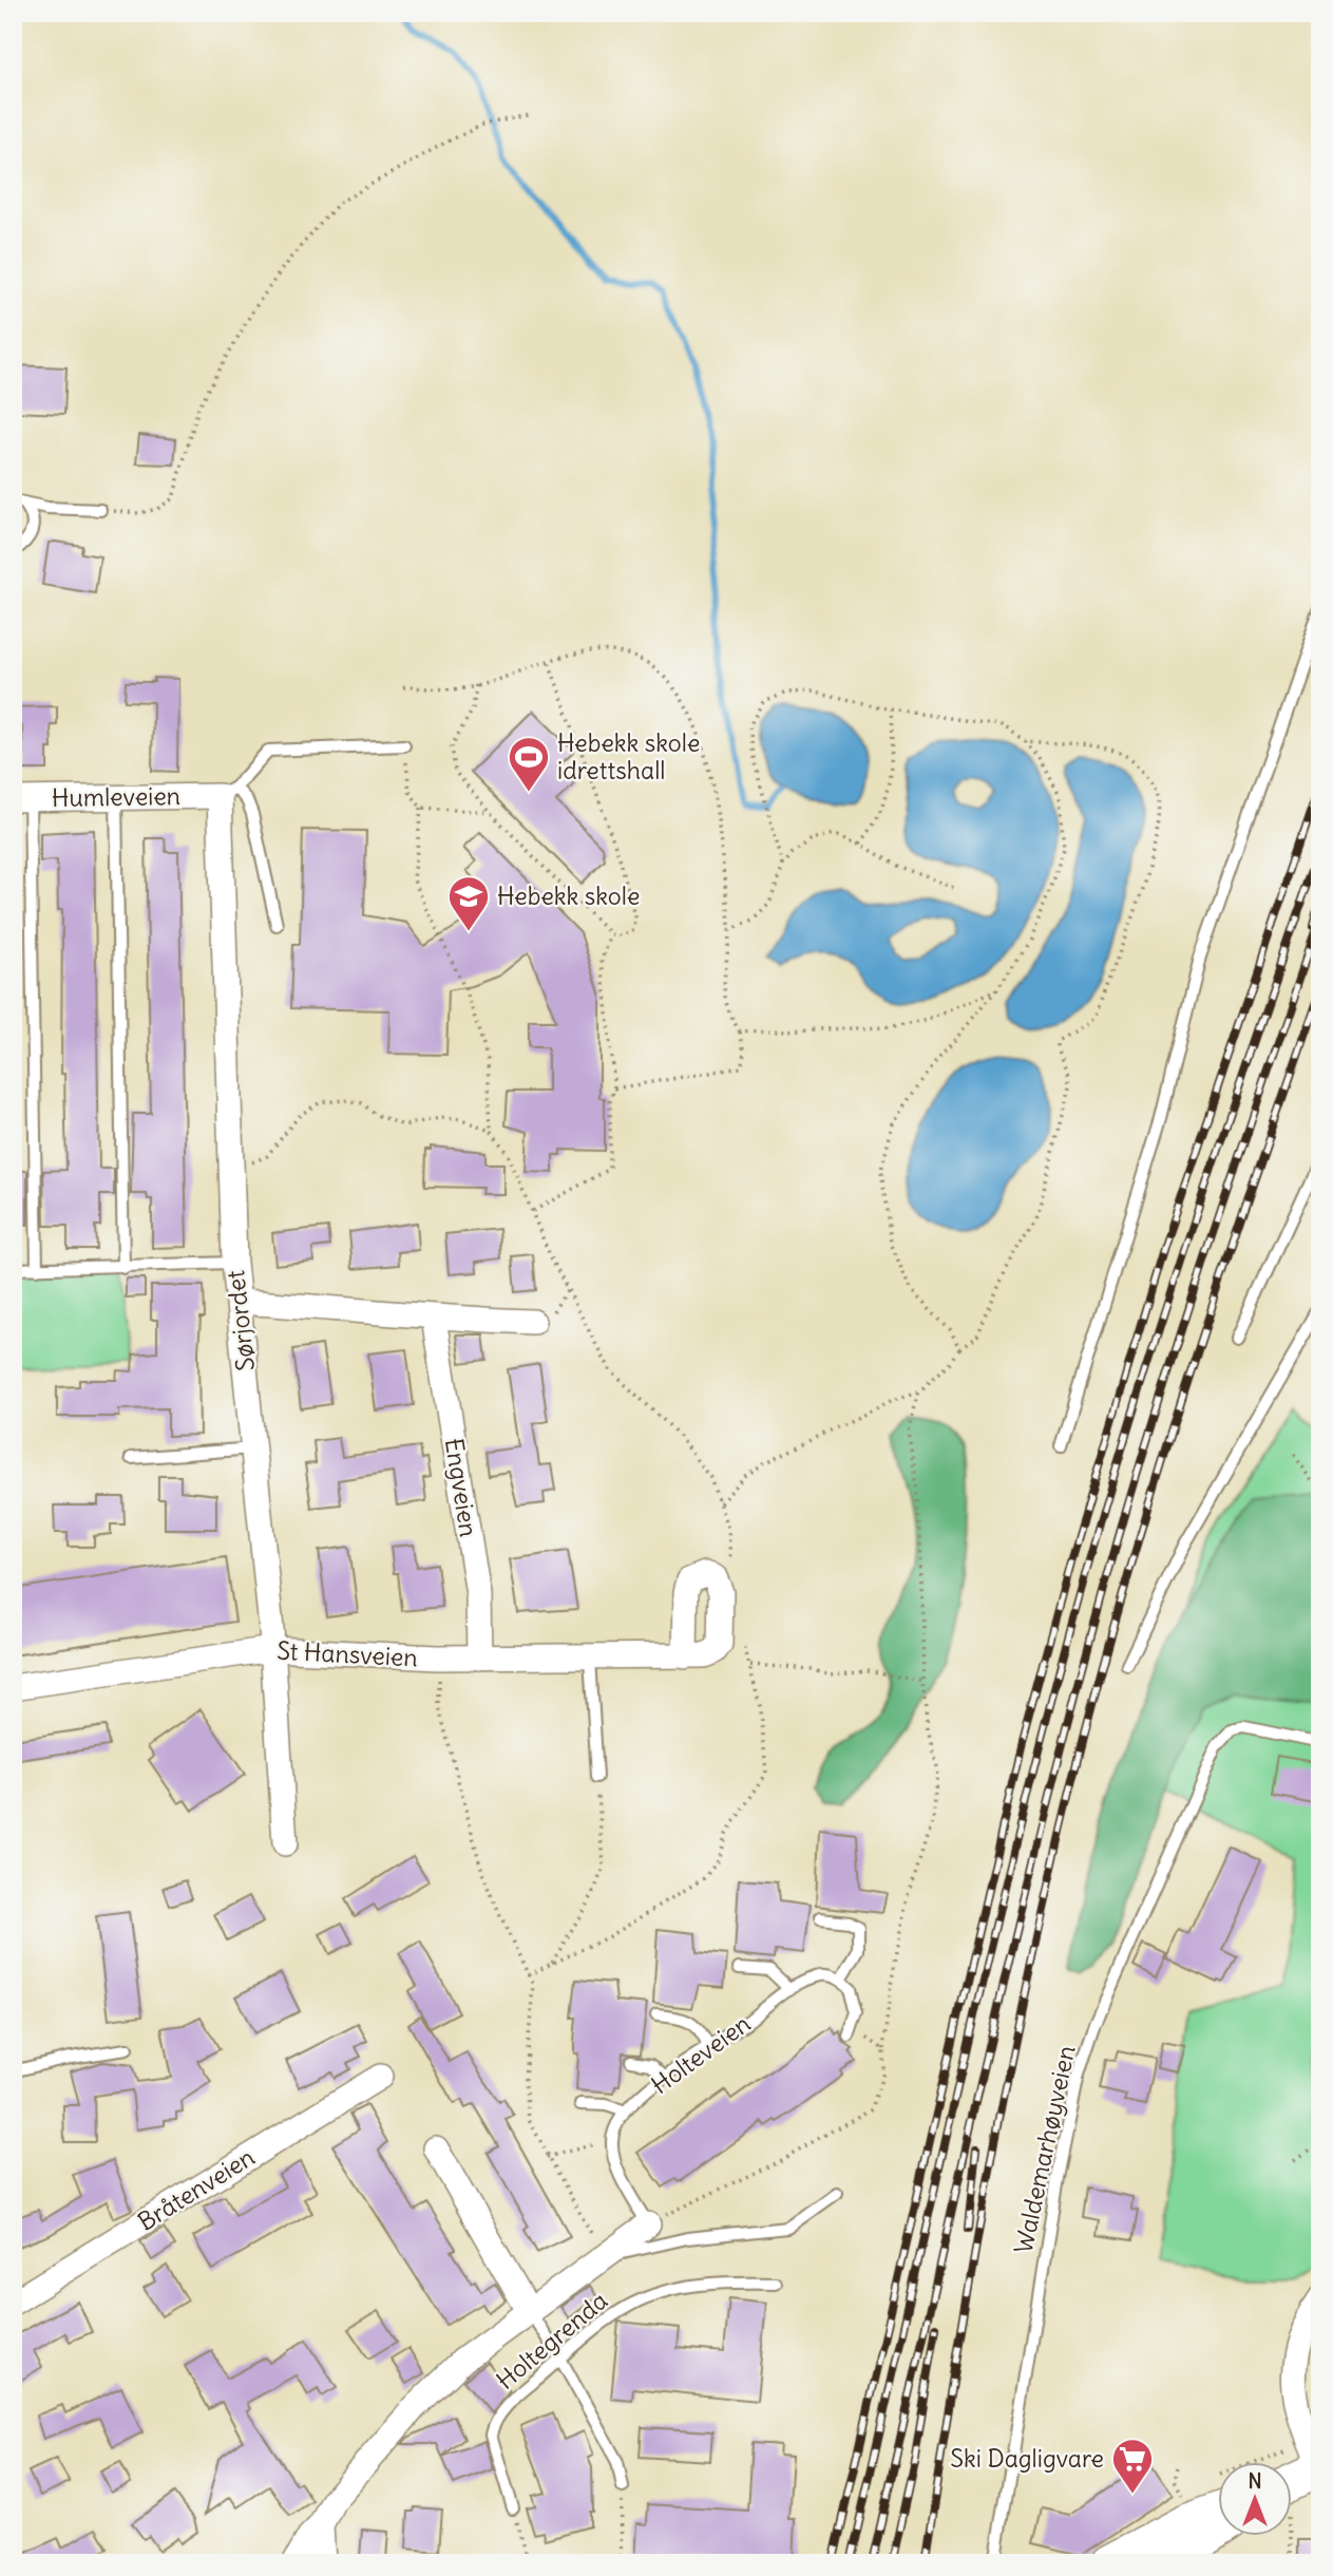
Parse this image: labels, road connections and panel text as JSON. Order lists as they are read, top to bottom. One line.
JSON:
{"streets":{"street":["Humleveien","Sørjordet","Engveien","St Hansveien","Bråtenveien"],"lane":["Holteveien","Waldemarhøyveien","Holtegrenda"]},"crossings":[["Humleveien","Sørjordet"],["Sørjordet","St Hansveien"],["Engveien","St Hansveien"]],"places":{"sports":["Hebekk skole idrettshall"],"school or university":["Hebekk skole"],"supermarket":["Ski Dagligvare"]},"north":"top"}
